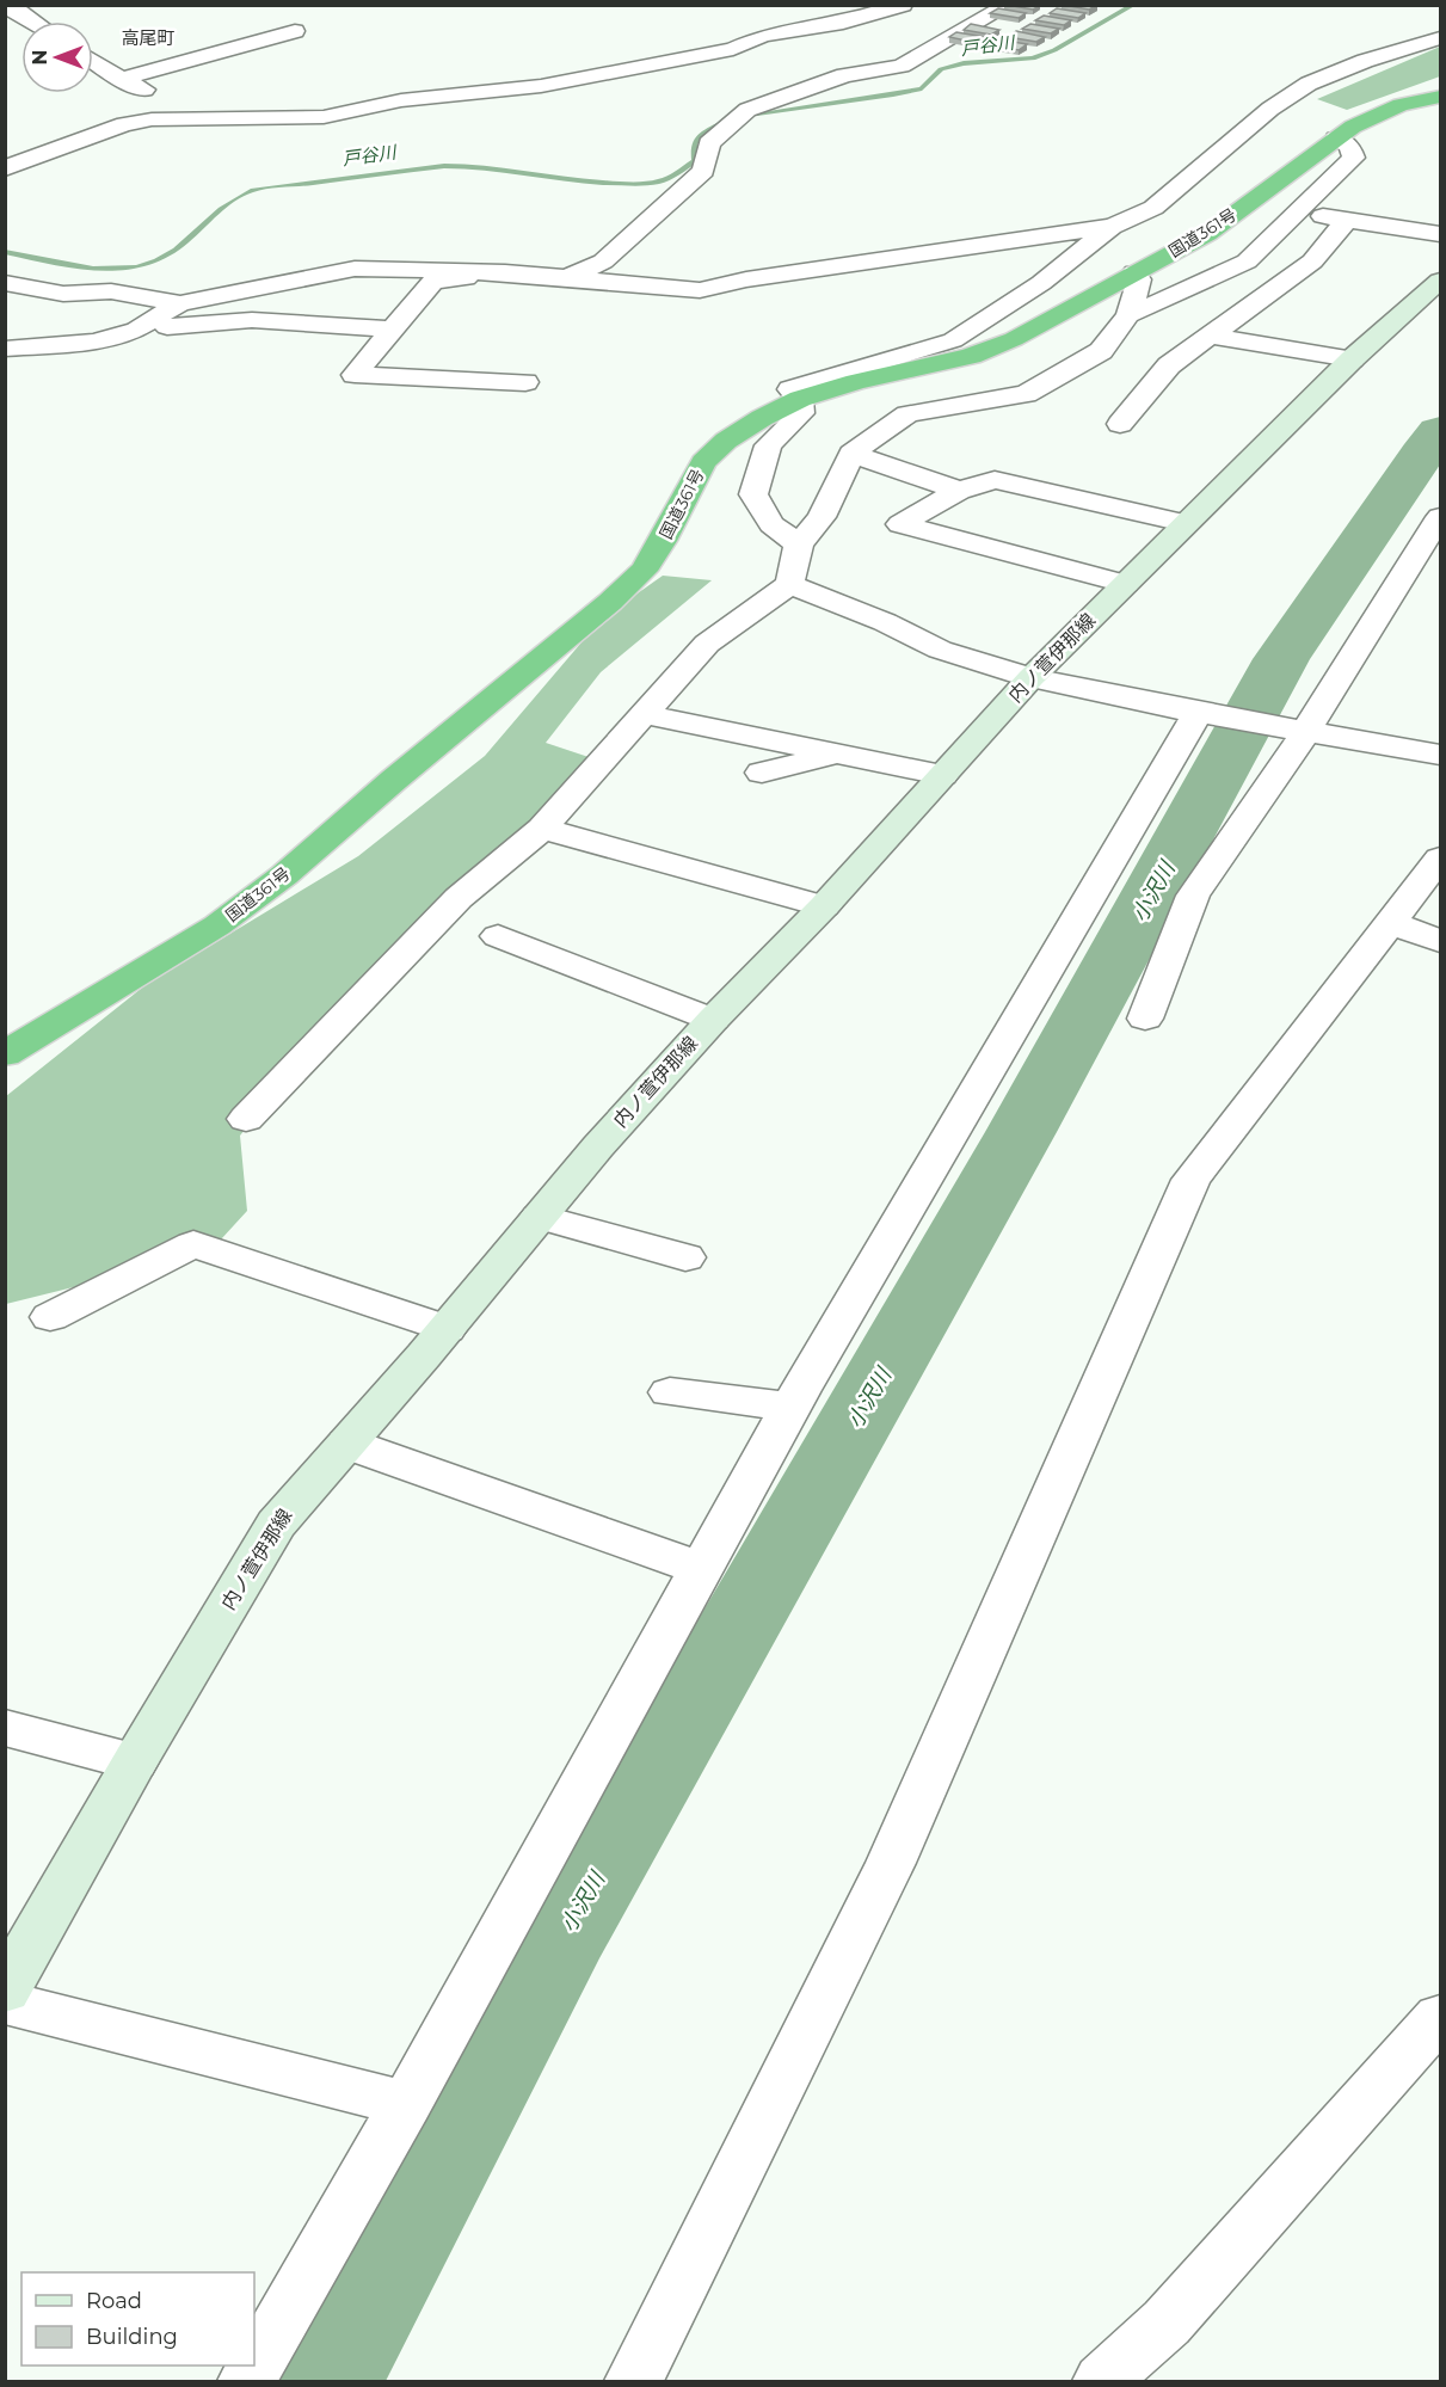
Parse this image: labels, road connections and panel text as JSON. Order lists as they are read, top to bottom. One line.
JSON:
{"streets":{"highway":["国道361号"],"main road":["内ノ萱伊那線"]},"districts":["高尾町"],"water":["戸谷川","小沢川"],"legend":["Road","Building"],"north":"left"}
